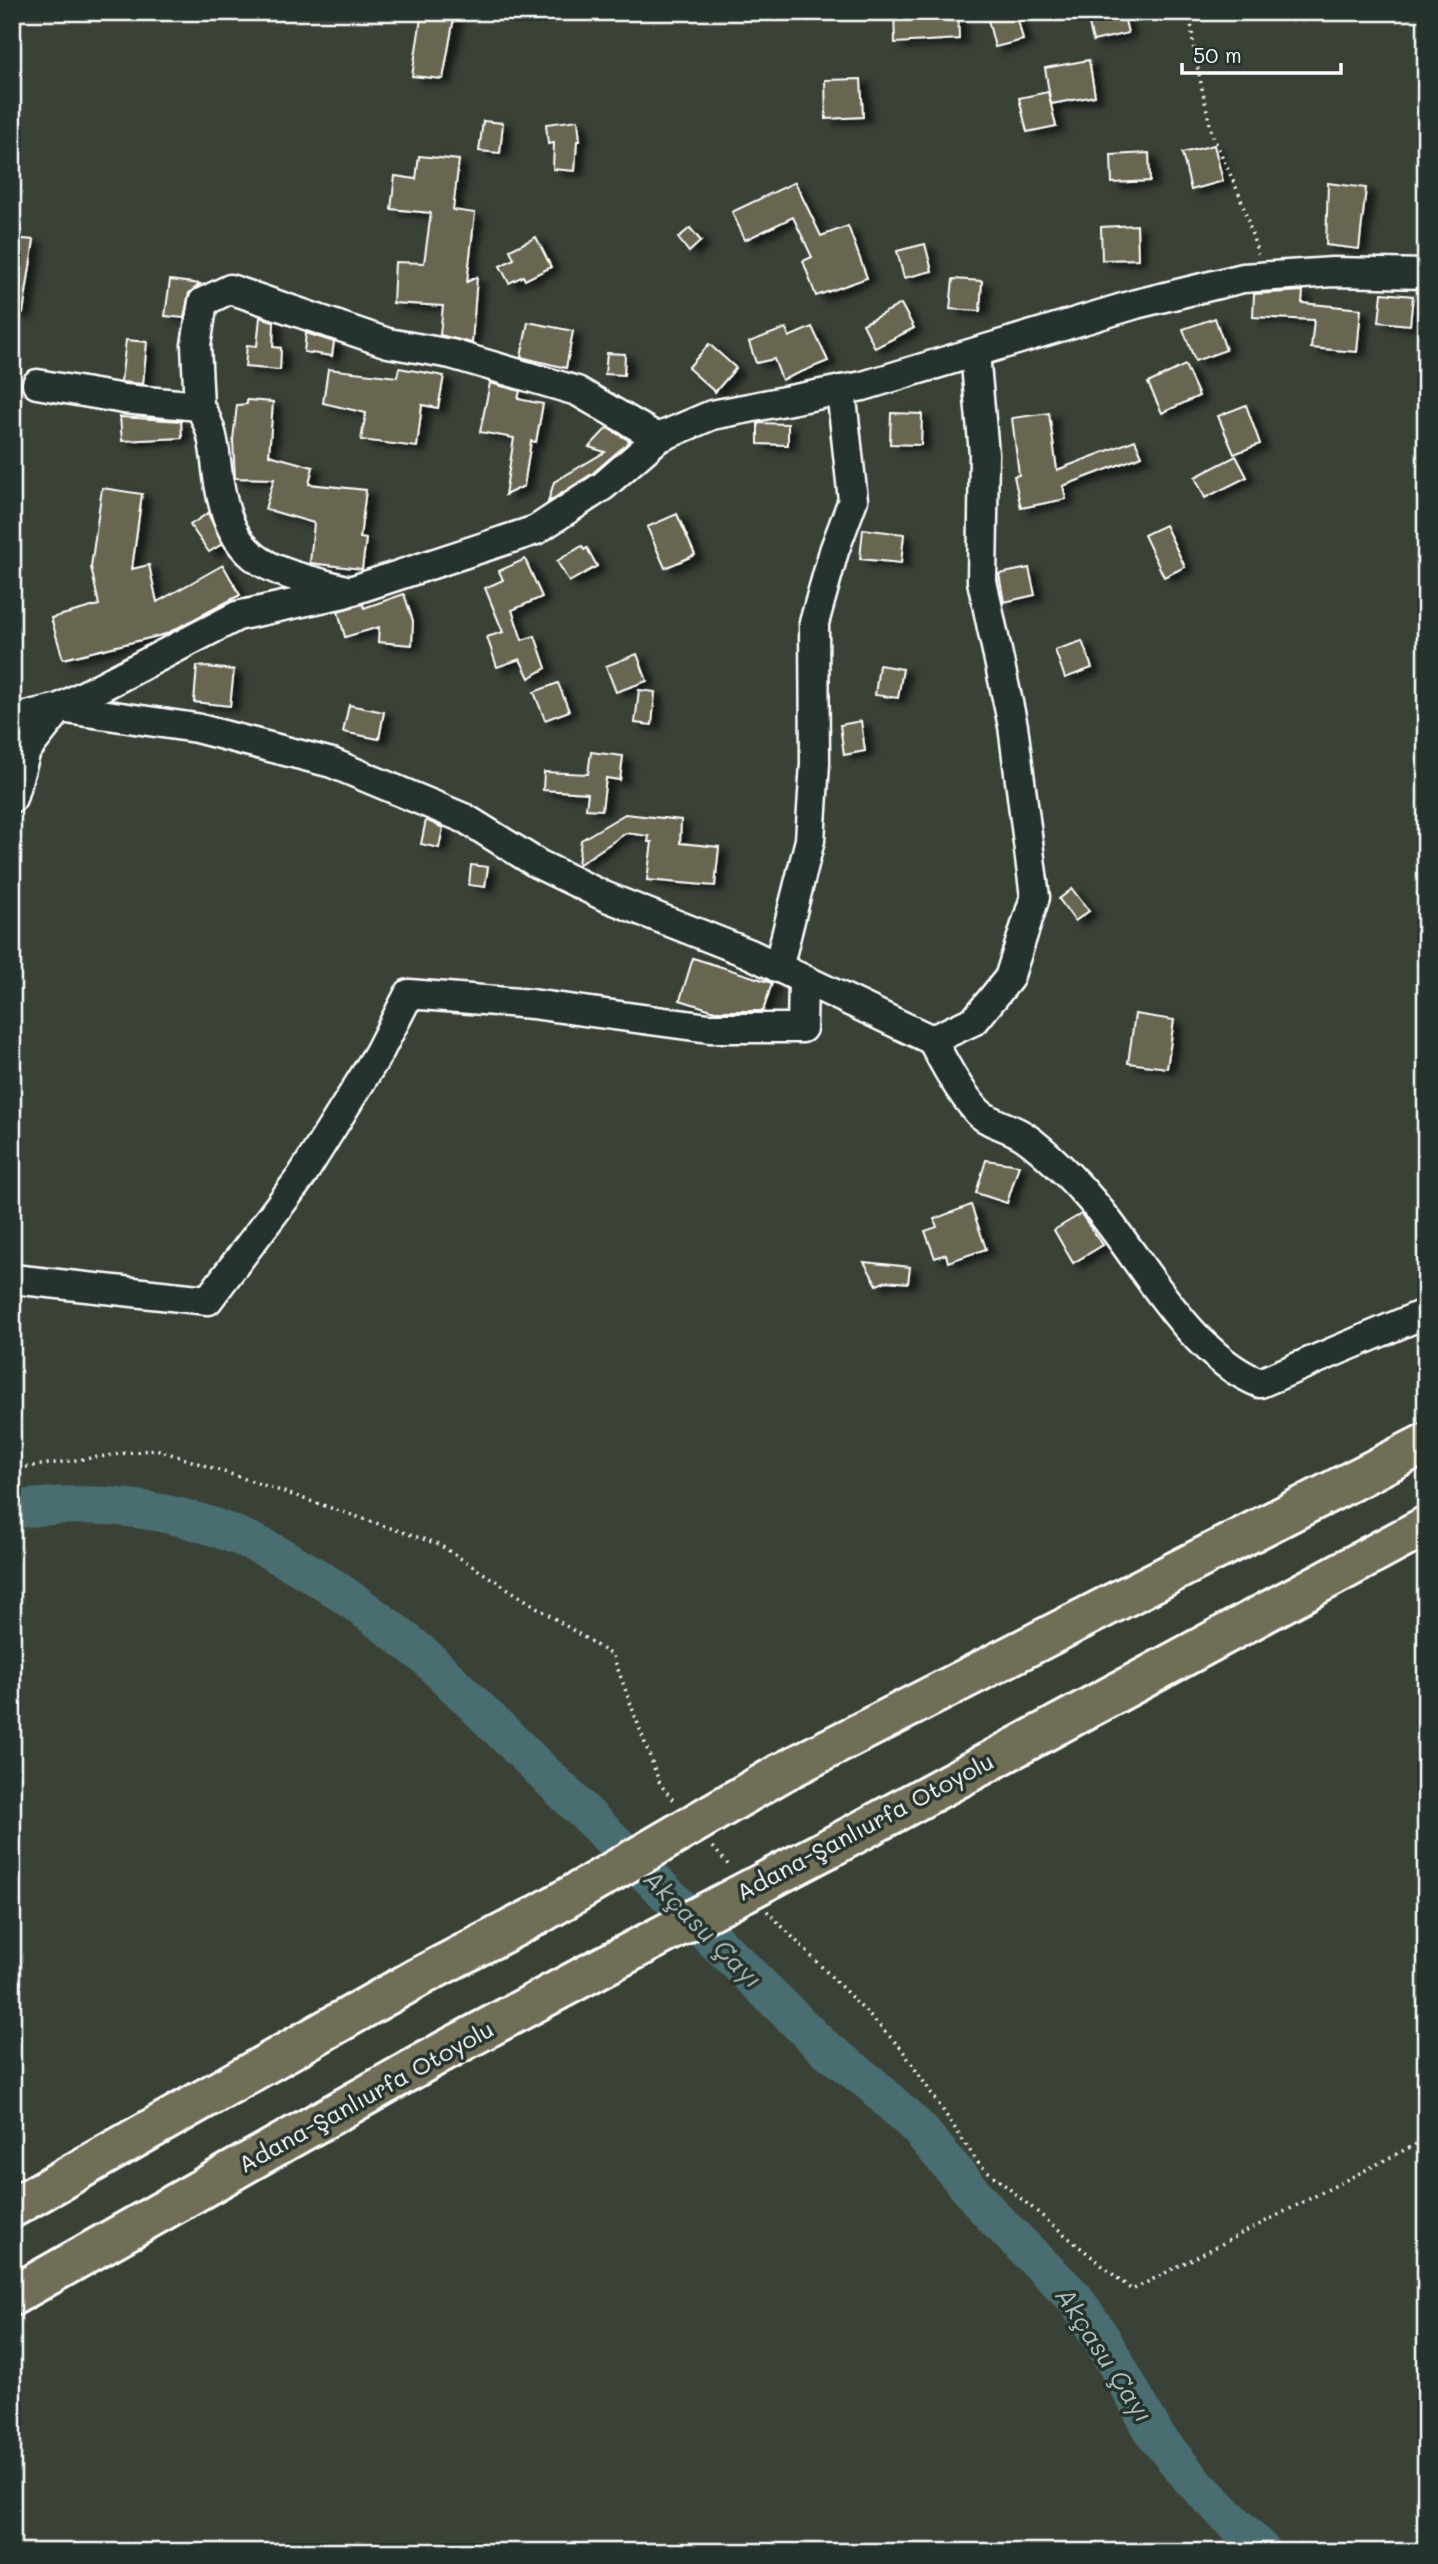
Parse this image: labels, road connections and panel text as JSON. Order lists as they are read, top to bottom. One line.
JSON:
{"streets":{"highway":["Adana-Şanlıurfa Otoyolu"]},"water":["Akçasu Çayı"],"scale_bar":"50 m"}
